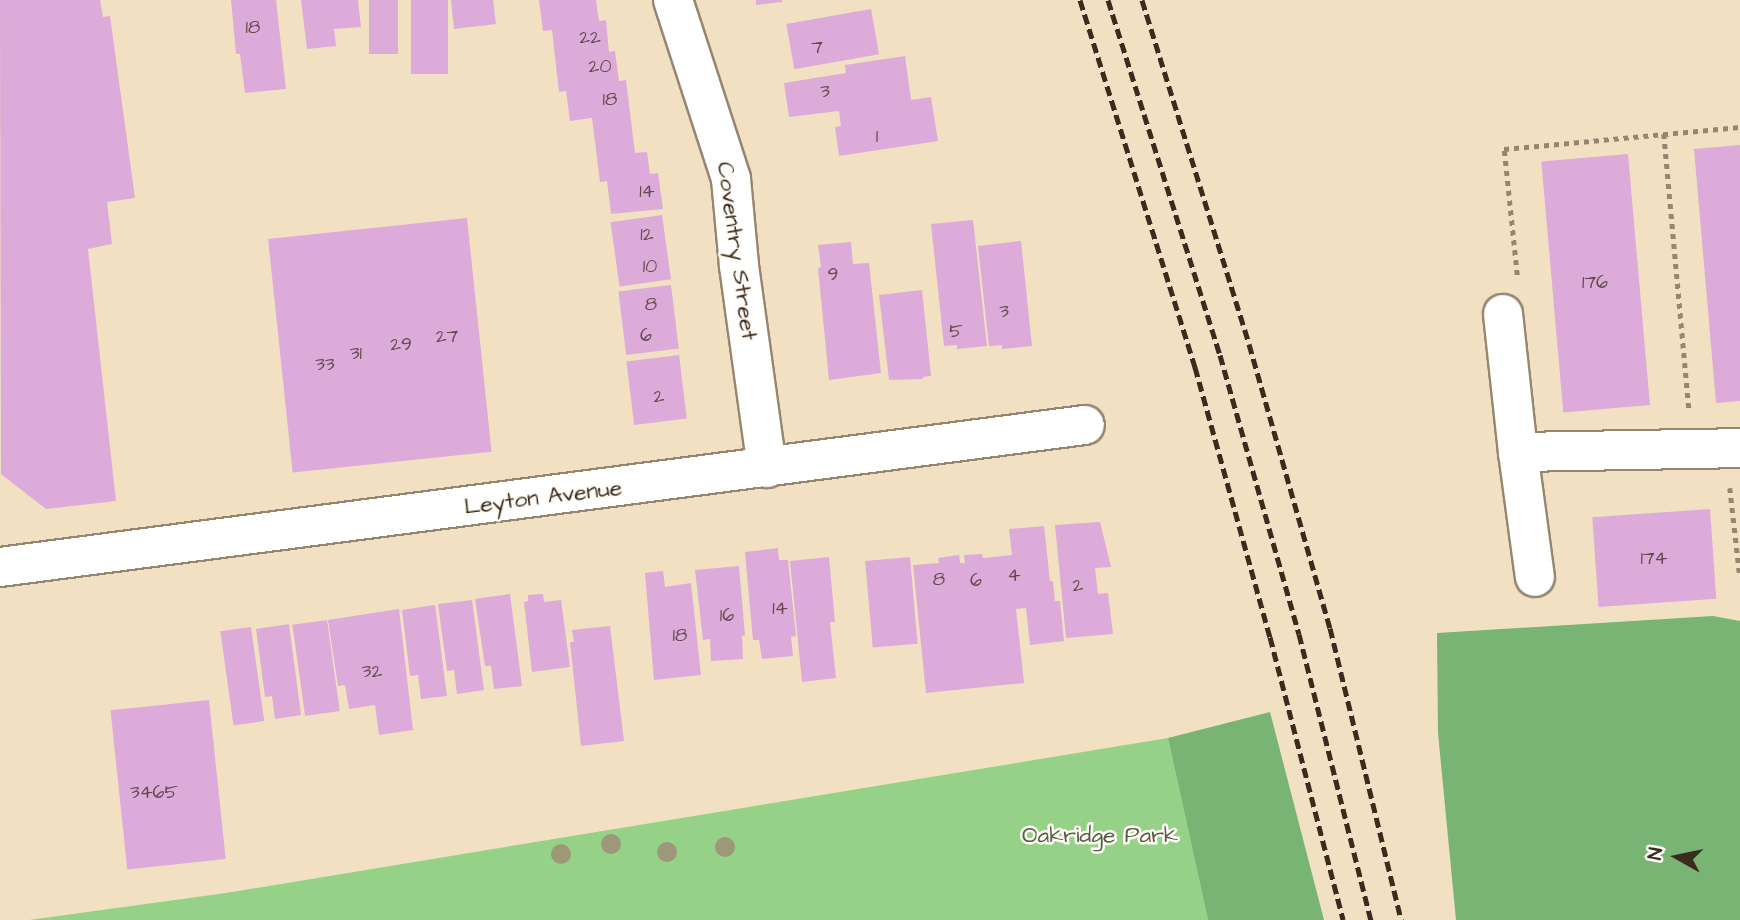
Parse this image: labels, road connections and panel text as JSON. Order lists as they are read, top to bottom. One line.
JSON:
{"streets":{"street":["Coventry Street","Leyton Avenue"]},"crossings":[["Coventry Street","Leyton Avenue"]],"parks":["Oakridge Park"],"house_numbers":["18","22","7","20","3","18","1","14","12","10","9","176","8","3","5","6","27","29","31","33","2","174","4","8","6","2","14","16","18","32","3465"],"north":"left"}
